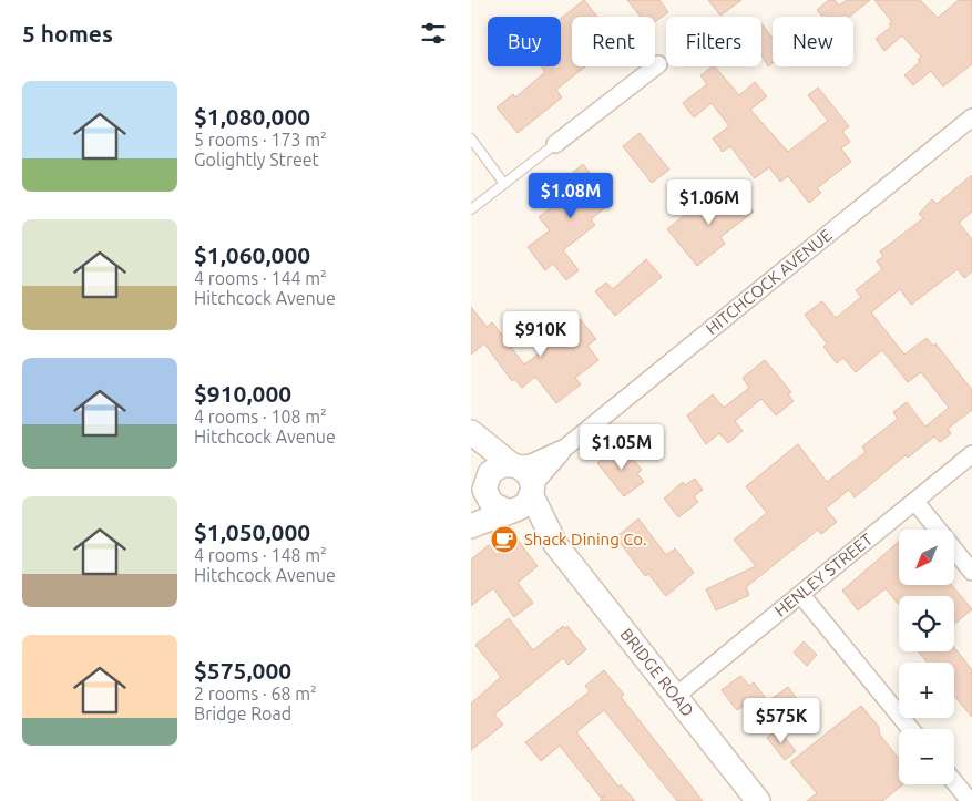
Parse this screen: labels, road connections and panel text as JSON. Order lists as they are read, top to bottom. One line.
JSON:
{"streets":{"main road":["BRIDGE ROAD"],"street":["HITCHCOCK AVENUE","HENLEY STREET"]},"crossings":[["HITCHCOCK AVENUE","BRIDGE ROAD"],["HENLEY STREET","BRIDGE ROAD"]],"places":{"cafe":["Shack Dining Co."]},"north":"bottom left","page":{"heading":"5 homes","chip":["Buy","Rent","Filters","New"],"list":[{"name":"$1,080,000","note":"5 rooms · 173 m² · Golightly Street"},{"name":"$1,060,000","note":"4 rooms · 144 m² · Hitchcock Avenue"},{"name":"$910,000","note":"4 rooms · 108 m² · Hitchcock Avenue"},{"name":"$1,050,000","note":"4 rooms · 148 m² · Hitchcock Avenue"},{"name":"$575,000","note":"2 rooms · 68 m² · Bridge Road"}],"price":["$1.08M","$1.06M","$910K","$1.05M","$575K"],"map_buttons":["+","−"]}}
